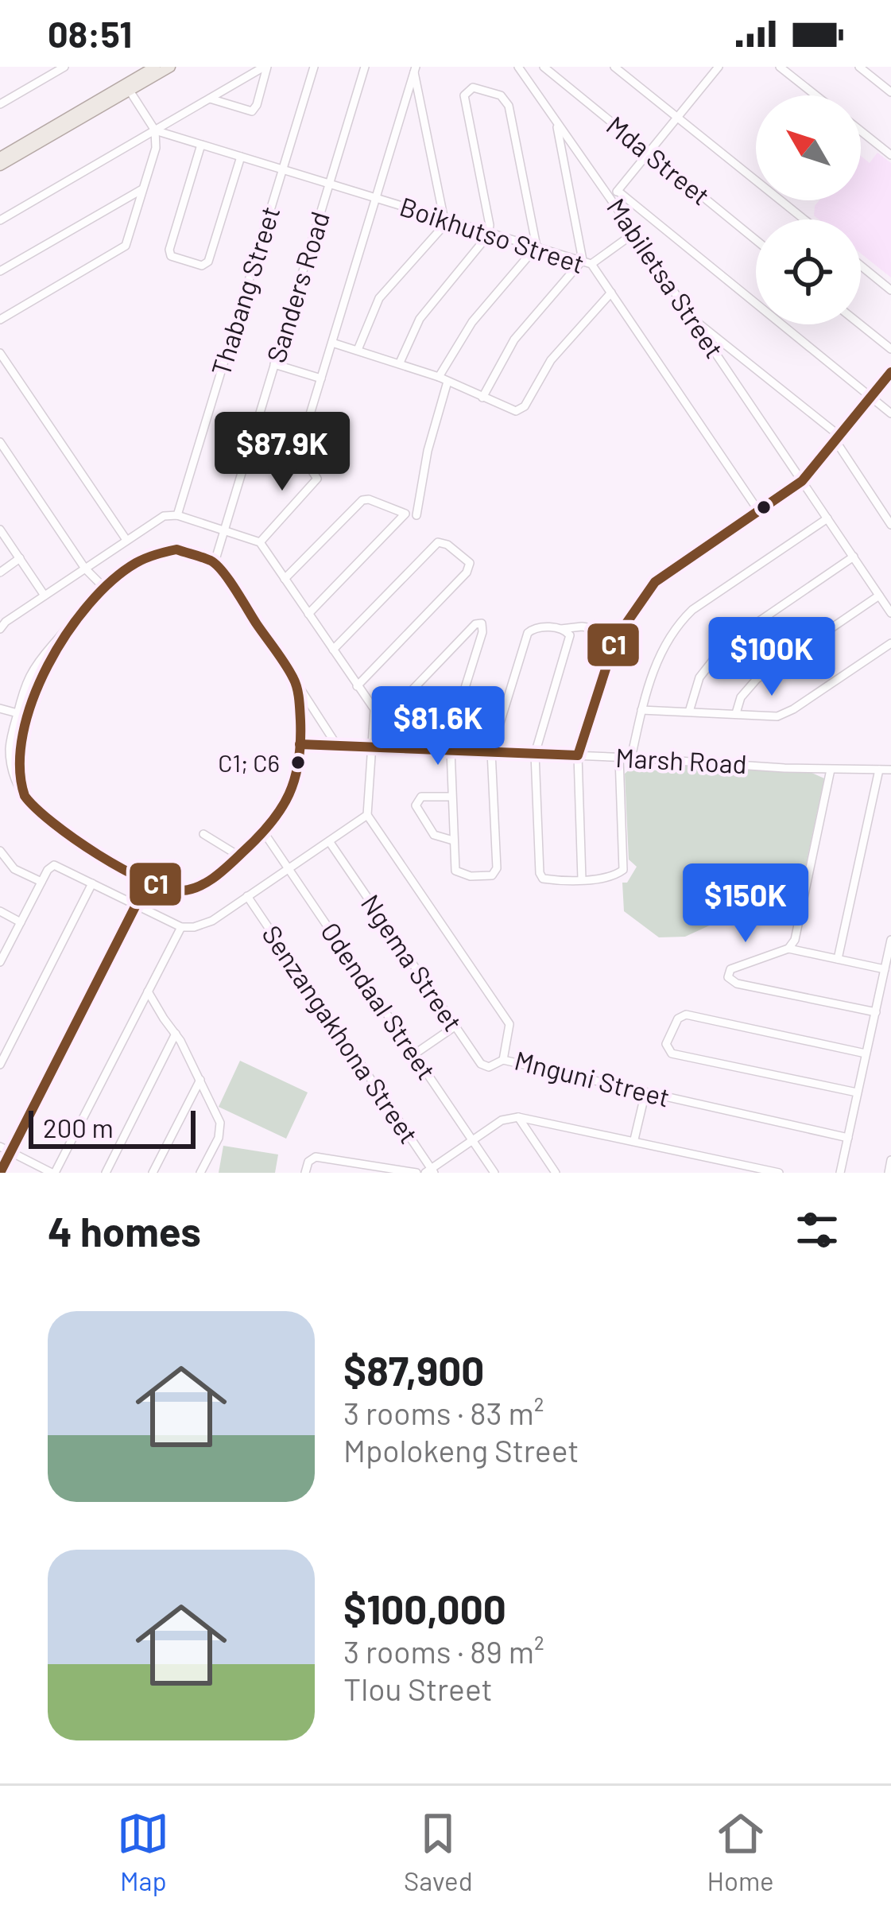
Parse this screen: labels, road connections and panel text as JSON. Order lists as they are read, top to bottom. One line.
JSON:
{"streets":{"street":["Mda Street","Boikhutso Street","Mabiletsa Street","Sanders Road","Thabang Street","Marsh Road","Ngema Street","Odendaal Street","Senzangakhona Street","Mnguni Street"]},"crossings":[["Boikhutso Street","Sanders Road"],["Boikhutso Street","Thabang Street"],["Sanders Road","Marsh Road"],["Sanders Road","Odendaal Street"],["Marsh Road","Odendaal Street"],["Ngema Street","Mnguni Street"]],"places":["C1; C6"],"lines":["transit line C1"],"scale_bar":"200 m","north":"top left","page":{"status":"08:51","price":["$87.9K","$100K","$81.6K","$150K"],"scale":"200 m","heading":"4 homes","list":[{"name":"$87,900","note":"3 rooms · 83 m² · Mpolokeng Street"},{"name":"$100,000","note":"3 rooms · 89 m² · Tlou Street"}],"tabs":["Map","Saved","Home"]}}
